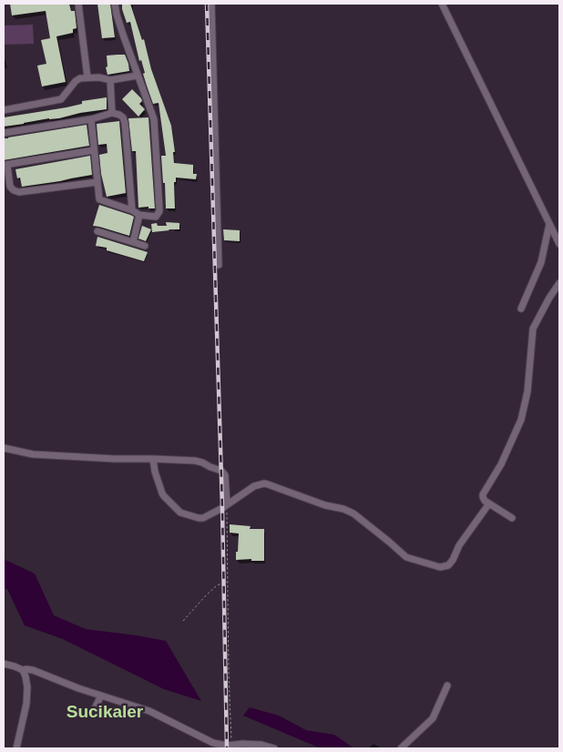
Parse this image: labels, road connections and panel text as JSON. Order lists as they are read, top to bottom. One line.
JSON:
{"districts":["Sucikaler"]}
